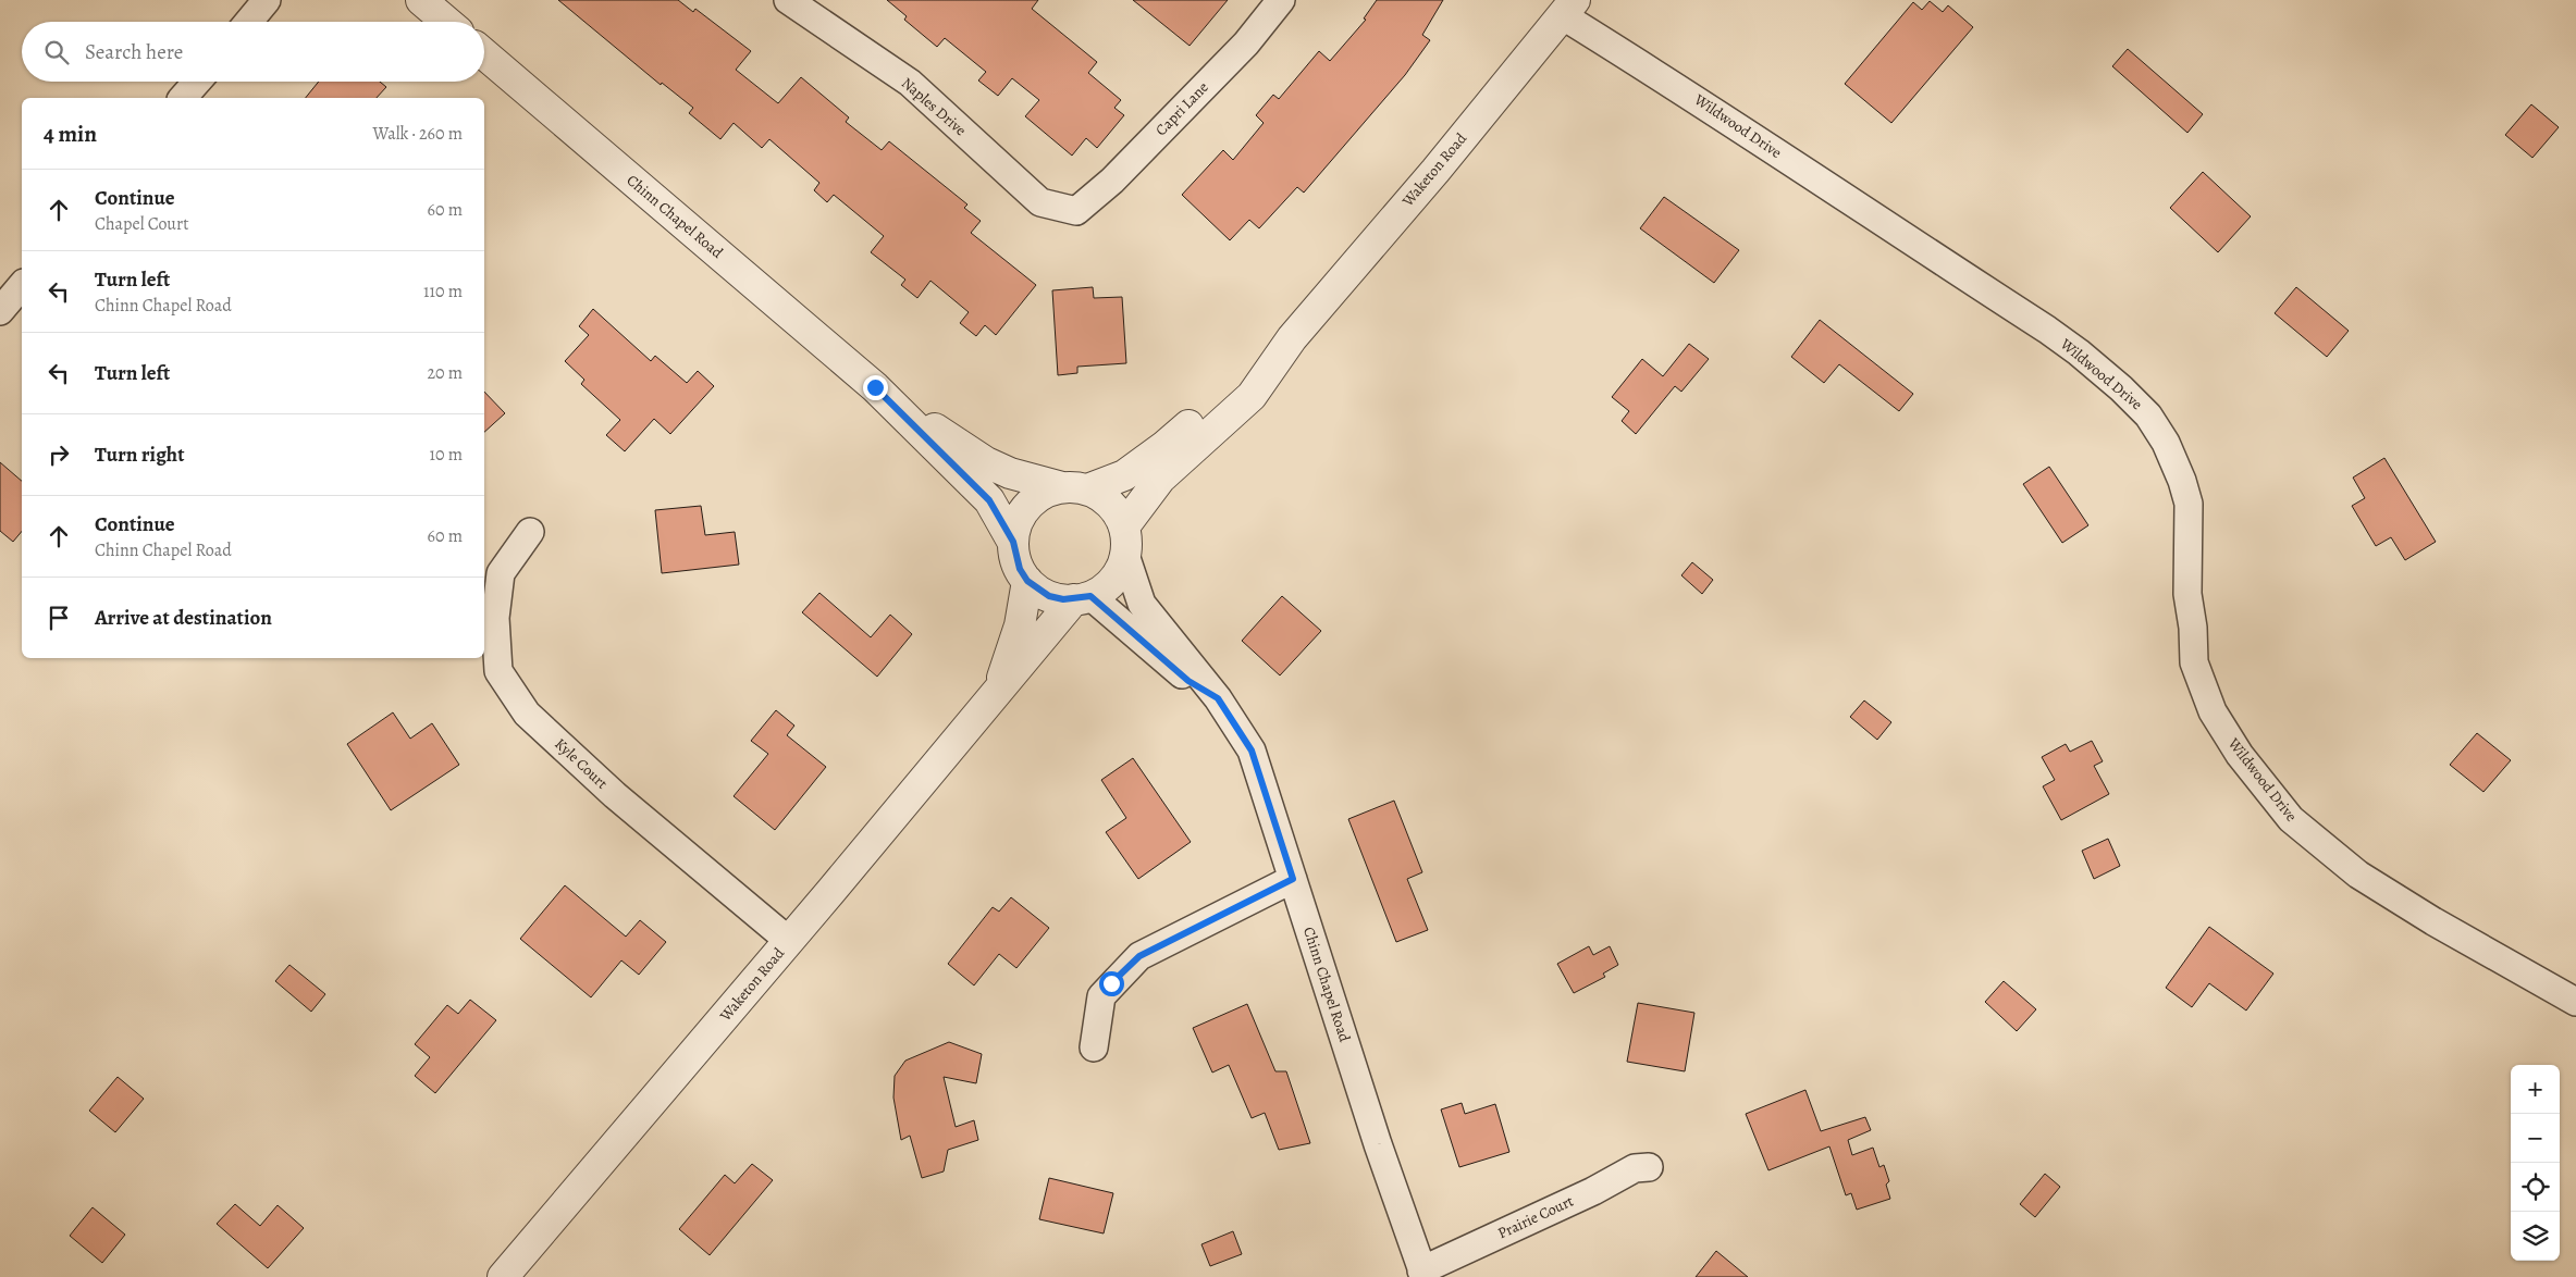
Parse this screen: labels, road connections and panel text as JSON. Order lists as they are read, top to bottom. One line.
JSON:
{"streets":{"street":["Naples Drive","Capri Lane","Wildwood Drive","Waketon Road","Chinn Chapel Road","Kyle Court","Prairie Court"]},"crossings":[["Naples Drive","Capri Lane"],["Wildwood Drive","Waketon Road"],["Waketon Road","Chinn Chapel Road"],["Waketon Road","Kyle Court"],["Chinn Chapel Road","Prairie Court"]],"page":{"search":"Search here","heading":["4 min","Walk · 260 m"],"list":[["Continue","Chapel Court","60 m"],["Turn left","Chinn Chapel Road","110 m"],["Turn left","20 m"],["Turn right","10 m"],["Continue","Chinn Chapel Road","60 m"],"Arrive at destination"],"map_buttons":["+","−"]}}
